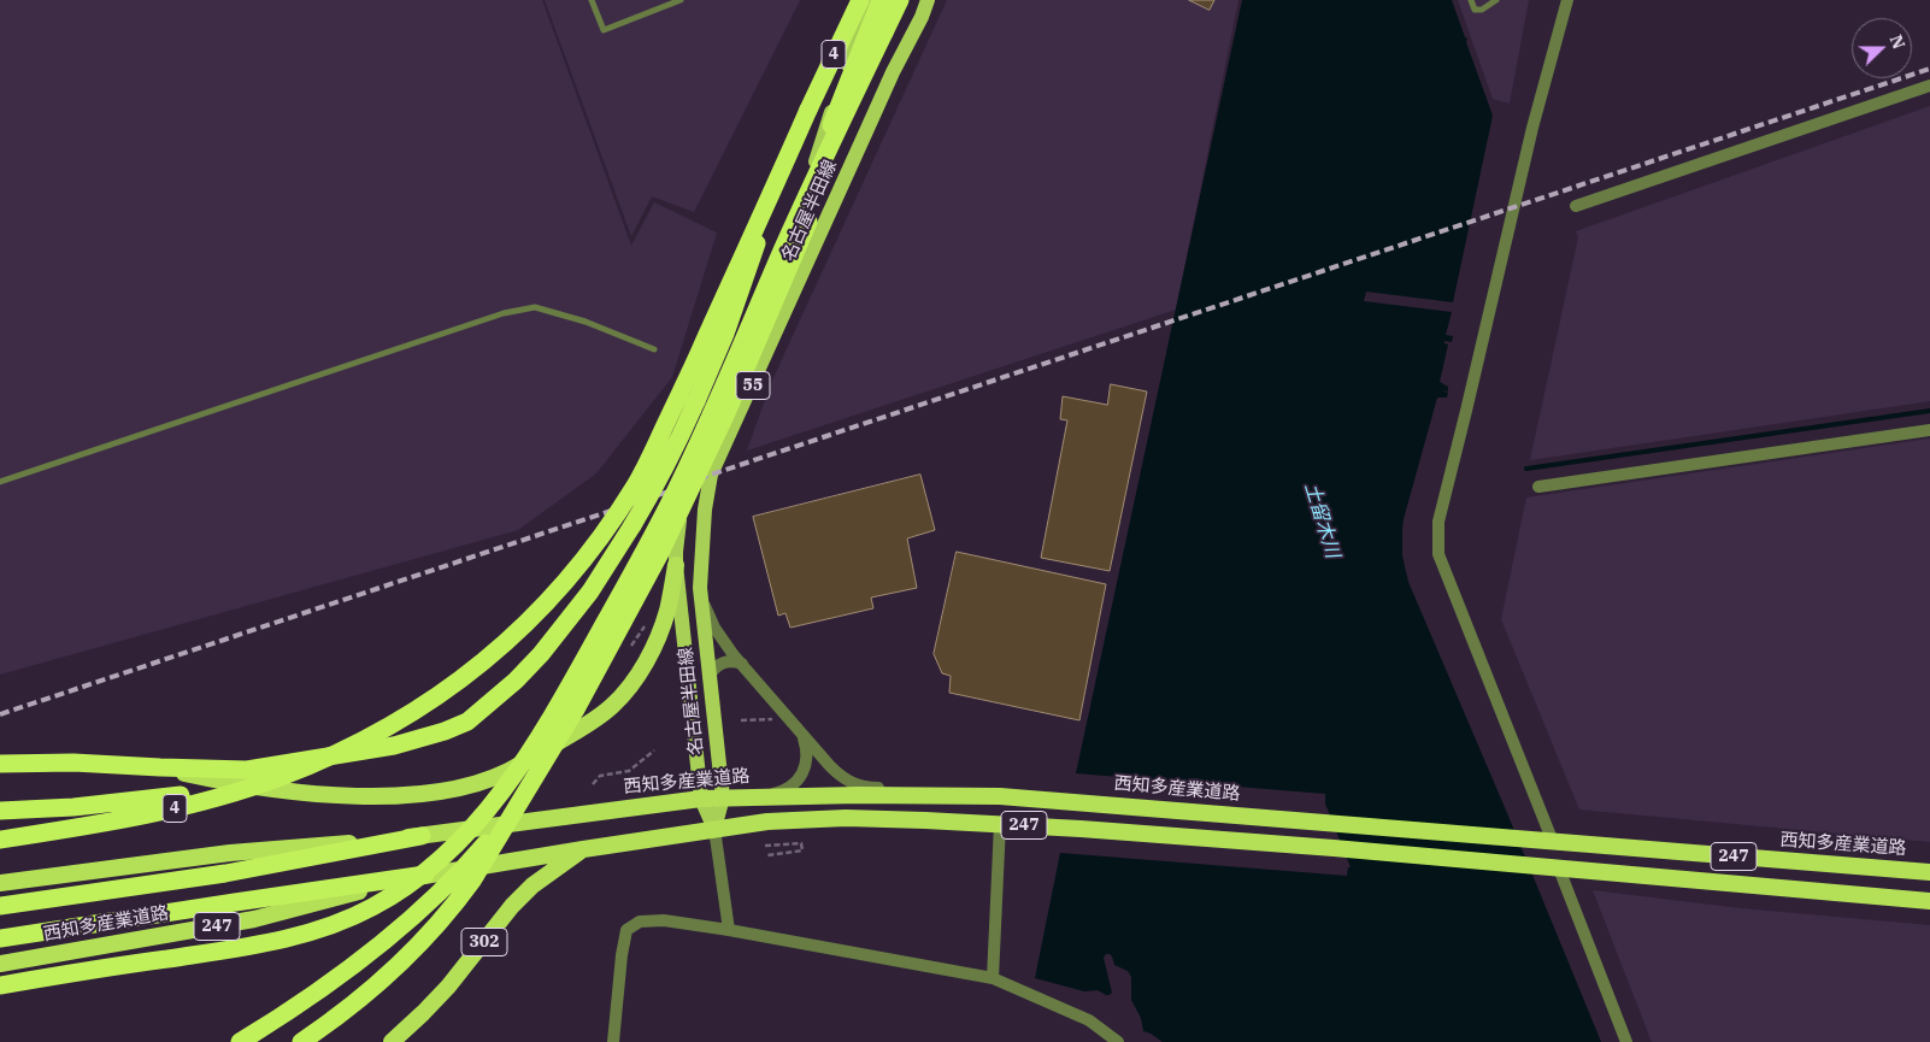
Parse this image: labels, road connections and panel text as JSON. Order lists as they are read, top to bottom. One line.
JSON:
{"streets":{"highway":["4","西知多産業道路","247","302"],"main road":["名古屋半田線","55"]},"crossings":[["名古屋半田線","西知多産業道路"],["西知多産業道路","302"]],"water":["土留木川"],"north":"right"}
